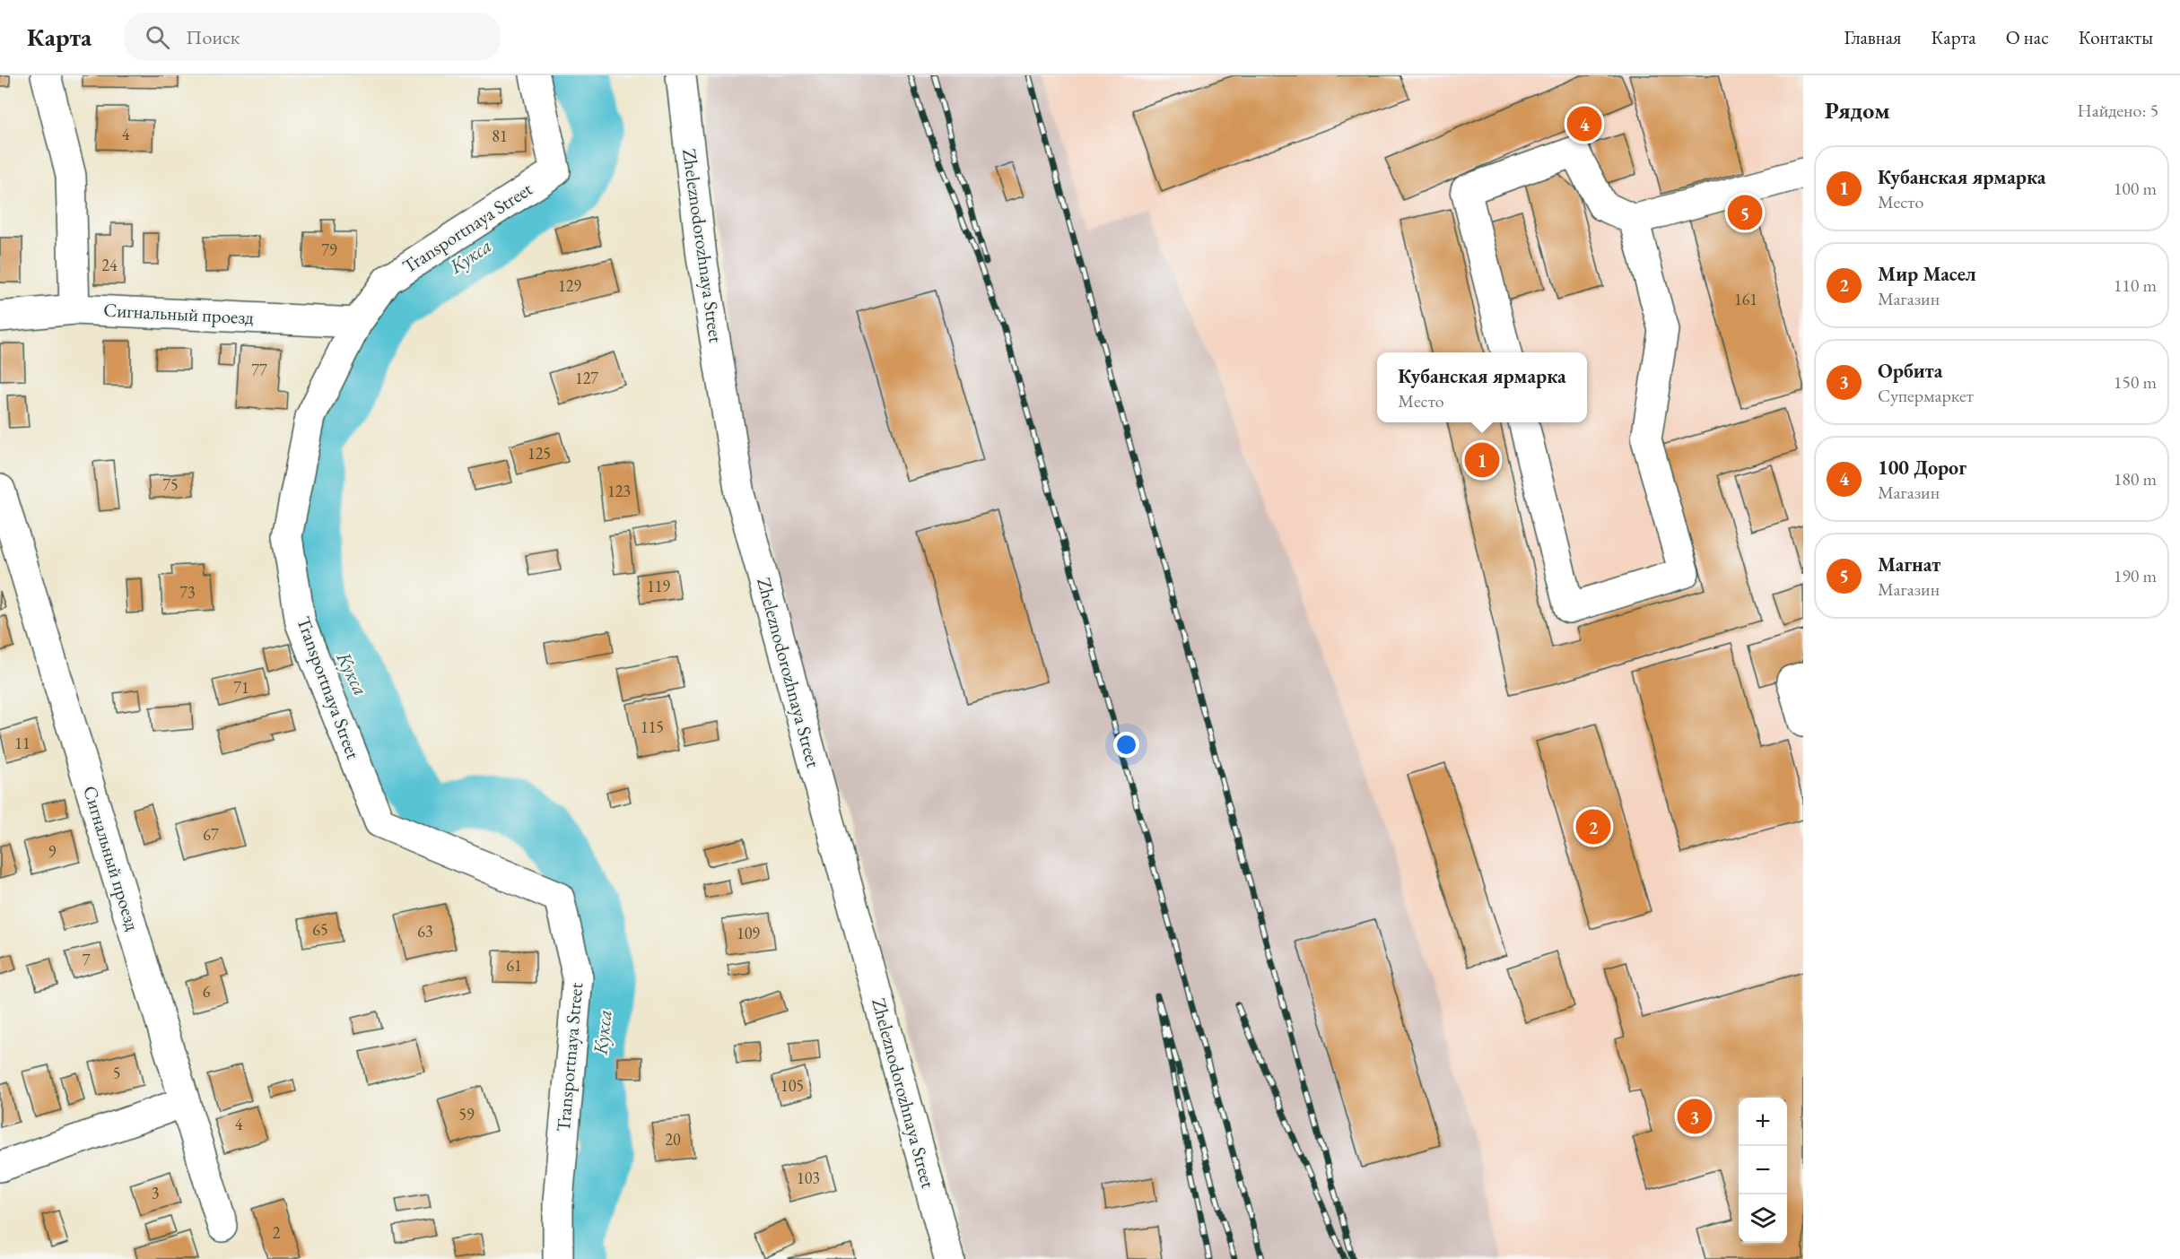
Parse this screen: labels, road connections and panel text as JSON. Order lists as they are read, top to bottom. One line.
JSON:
{"streets":{"street":["Transportnaya Street","Zheleznodorozhnaya Street","Сигнальный проезд"]},"crossings":[["Transportnaya Street","Сигнальный проезд"]],"water":["Кукса"],"house_numbers":["4","81","79","24","129","161","77","127","125","75","123","119","73","71","115","11","67","9","65","63","109","7","61","6","5","105","59","4","20","103","3","2"],"page":{"header":"Карта","search":"Поиск","nav":["Главная","Карта","О нас","Контакты"],"heading":["Рядом","Найдено: 5"],"pins":["4","5","1","2","3"],"list":[{"mark":"1","name":"Кубанская ярмарка","note":"Место","value":"100 m"},{"mark":"2","name":"Мир Масел","note":"Магазин","value":"110 m"},{"mark":"3","name":"Орбита","note":"Супермаркет","value":"150 m"},{"mark":"4","name":"100 Дорог","note":"Магазин","value":"180 m"},{"mark":"5","name":"Магнат","note":"Магазин","value":"190 m"}],"popup":["Кубанская ярмарка","Место"],"map_buttons":["+","−"]}}
